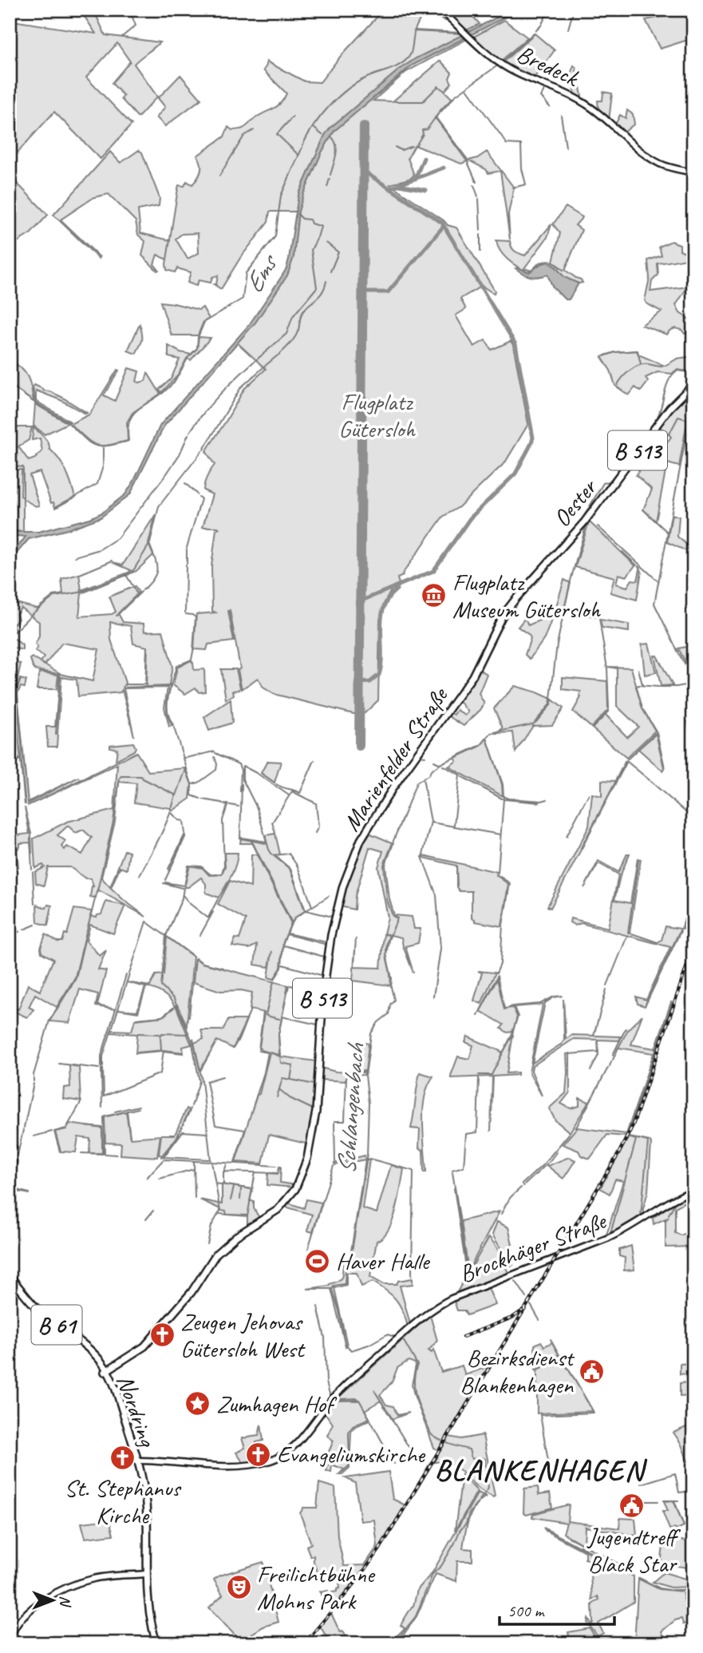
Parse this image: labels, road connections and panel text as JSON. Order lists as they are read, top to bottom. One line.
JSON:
{"streets":{"main road":["Bredeck","B 513","Oester","Marienfelder Straße","Brockhäger Straße","B 61","Nordring"]},"crossings":[["Oester","Marienfelder Straße"],["Marienfelder Straße","Nordring"],["Brockhäger Straße","Nordring"]],"districts":["BLANKENHAGEN"],"water":["Ems","Schlangenbach"],"parks":["Flugplatz Gütersloh"],"places":{"museum":["Flugplatz Museum Gütersloh"],"sports":["Haver Halle"],"church":["Zeugen Jehovas Gütersloh West","Evangeliumskirche","St. Stephanus Kirche"],"public building":["Bezirksdienst Blankenhagen","Jugendtreff Black Star"],"place":["Zumhagen Hof"],"theatre":["Freilichtbühne Mohns Park"]},"scale_bar":"500 m","north":"right"}
